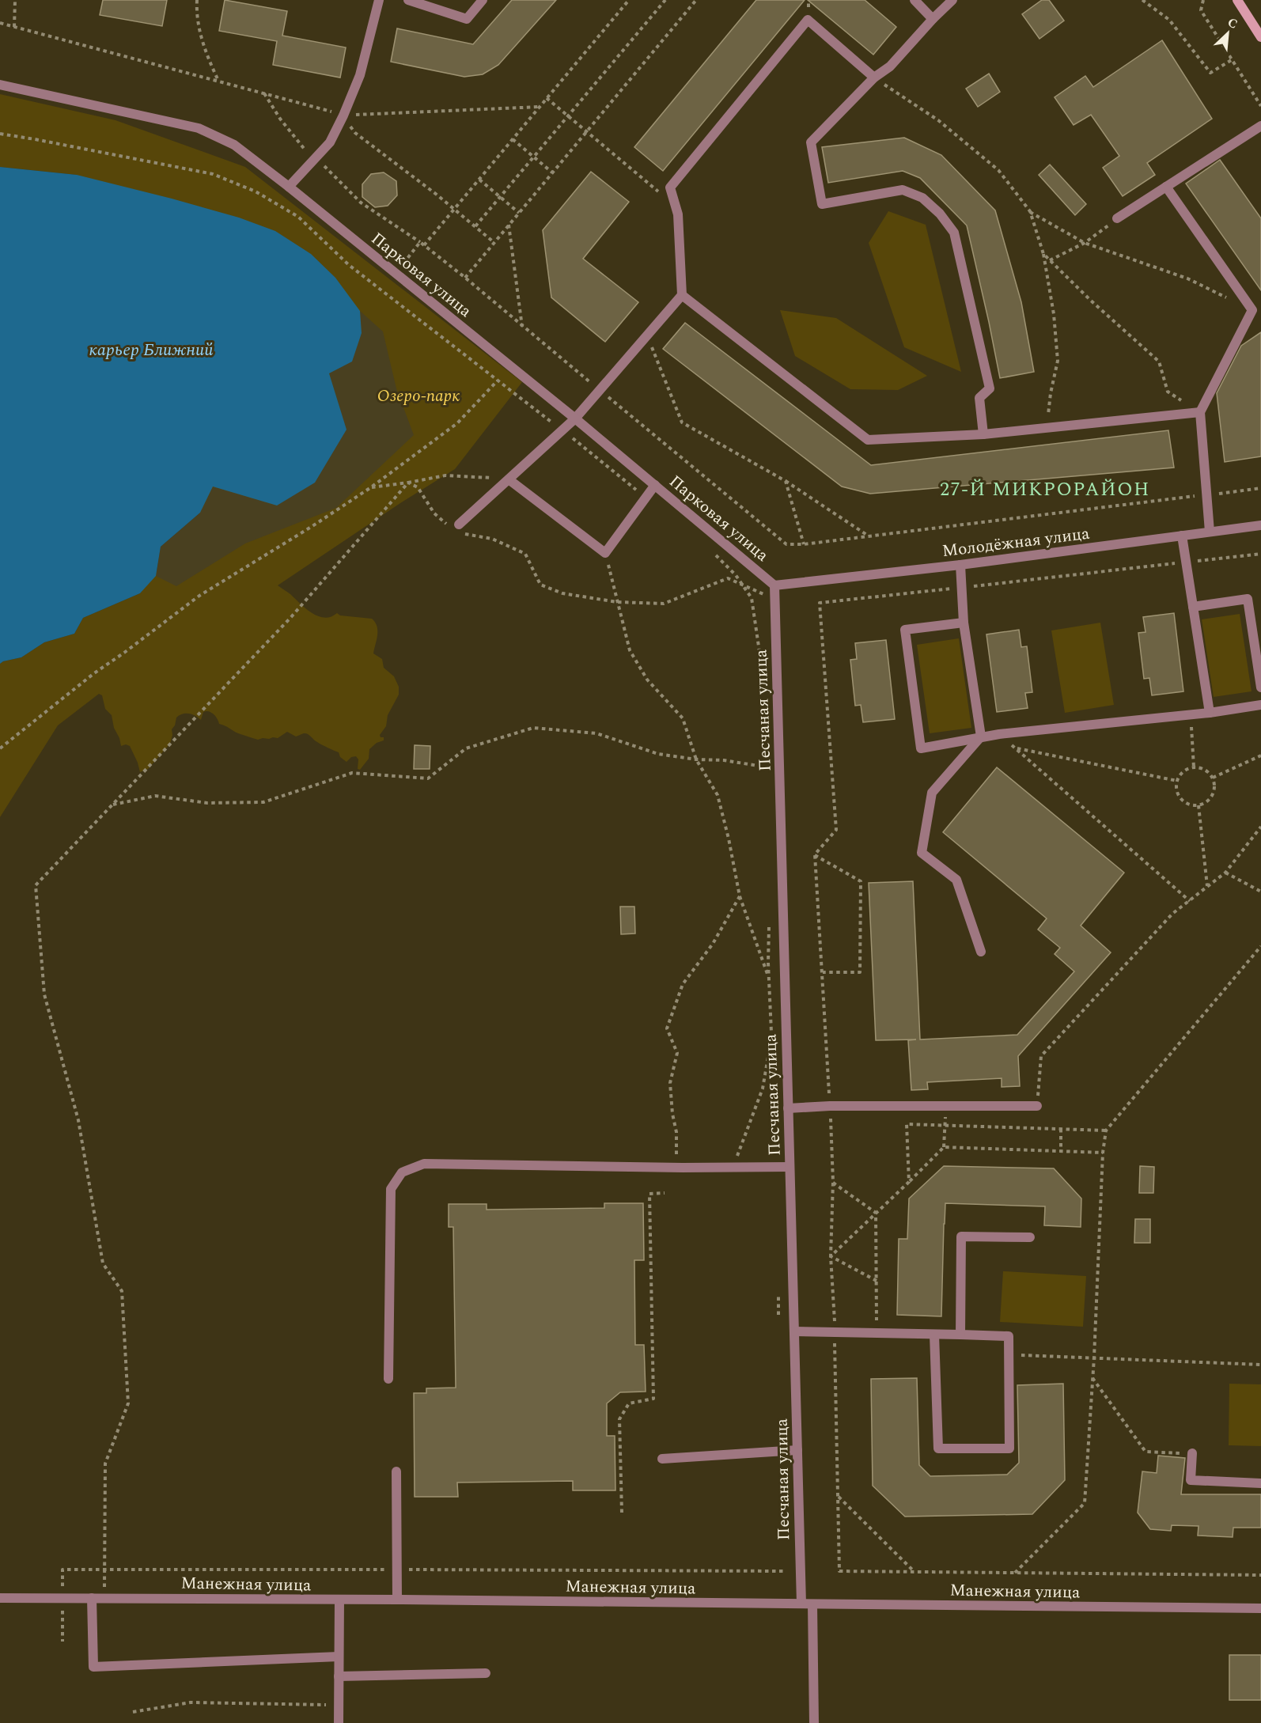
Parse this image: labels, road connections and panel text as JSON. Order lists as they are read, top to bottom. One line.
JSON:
{"streets":{"street":["Парковая улица","Молодёжная улица","Песчаная улица","Манежная улица"]},"crossings":[["Парковая улица","Молодёжная улица"],["Парковая улица","Песчаная улица"],["Молодёжная улица","Песчаная улица"],["Песчаная улица","Манежная улица"]],"districts":["27-Й МИКРОРАЙОН"],"water":["карьер Ближний"],"parks":["Озеро-парк"],"north":"top right"}
